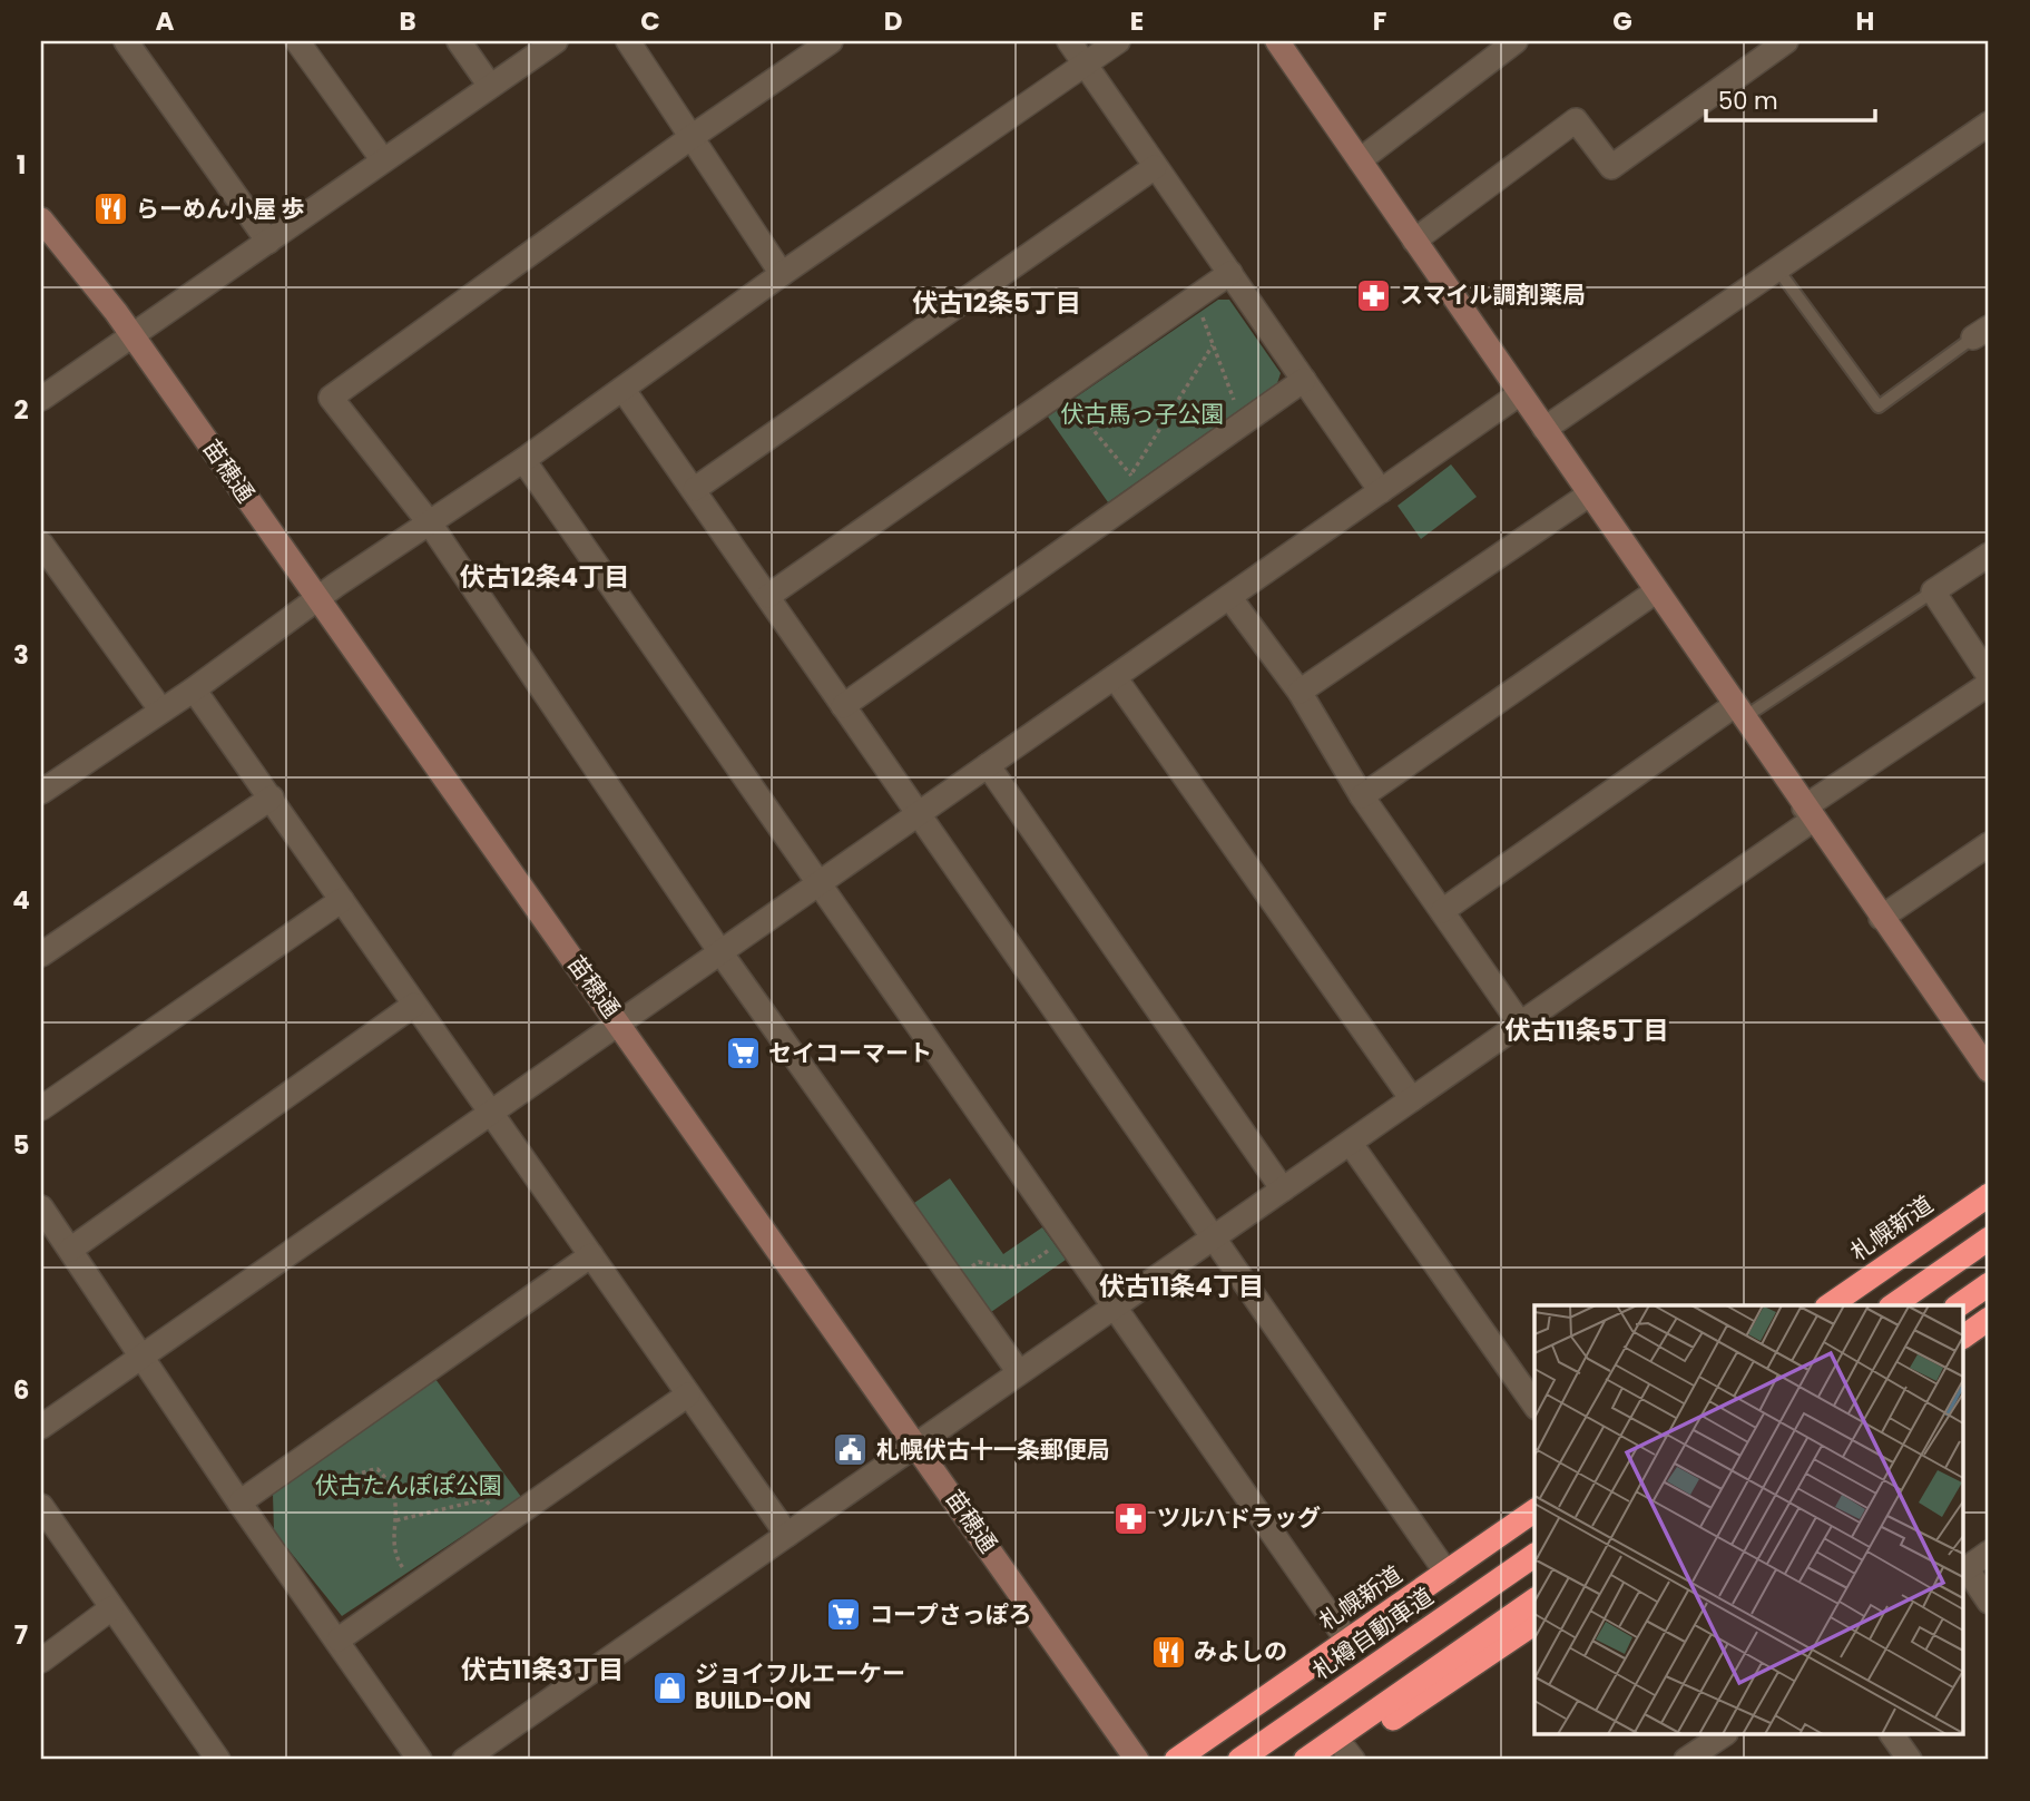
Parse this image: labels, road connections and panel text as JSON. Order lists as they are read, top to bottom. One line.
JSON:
{"streets":{"highway":["札幌新道","札樽自動車道"],"street":["苗穂通"]},"districts":["伏古12条5丁目","伏古12条4丁目","伏古11条5丁目","伏古11条4丁目","伏古11条3丁目"],"parks":["伏古馬っ子公園","伏古たんぽぽ公園"],"places":{"restaurant":["らーめん小屋 歩","みよしの"],"pharmacy":["スマイル調剤薬局","ツルハドラッグ"],"supermarket":["セイコーマート","コープさっぽろ"],"public building":["札幌伏古十一条郵便局"],"shop":["ジョイフルエーケー BUILD-ON"]},"scale_bar":"50 m","grid":{"columns":["A","B","C","D","E","F","G","H"],"rows":["1","2","3","4","5","6","7"]}}
